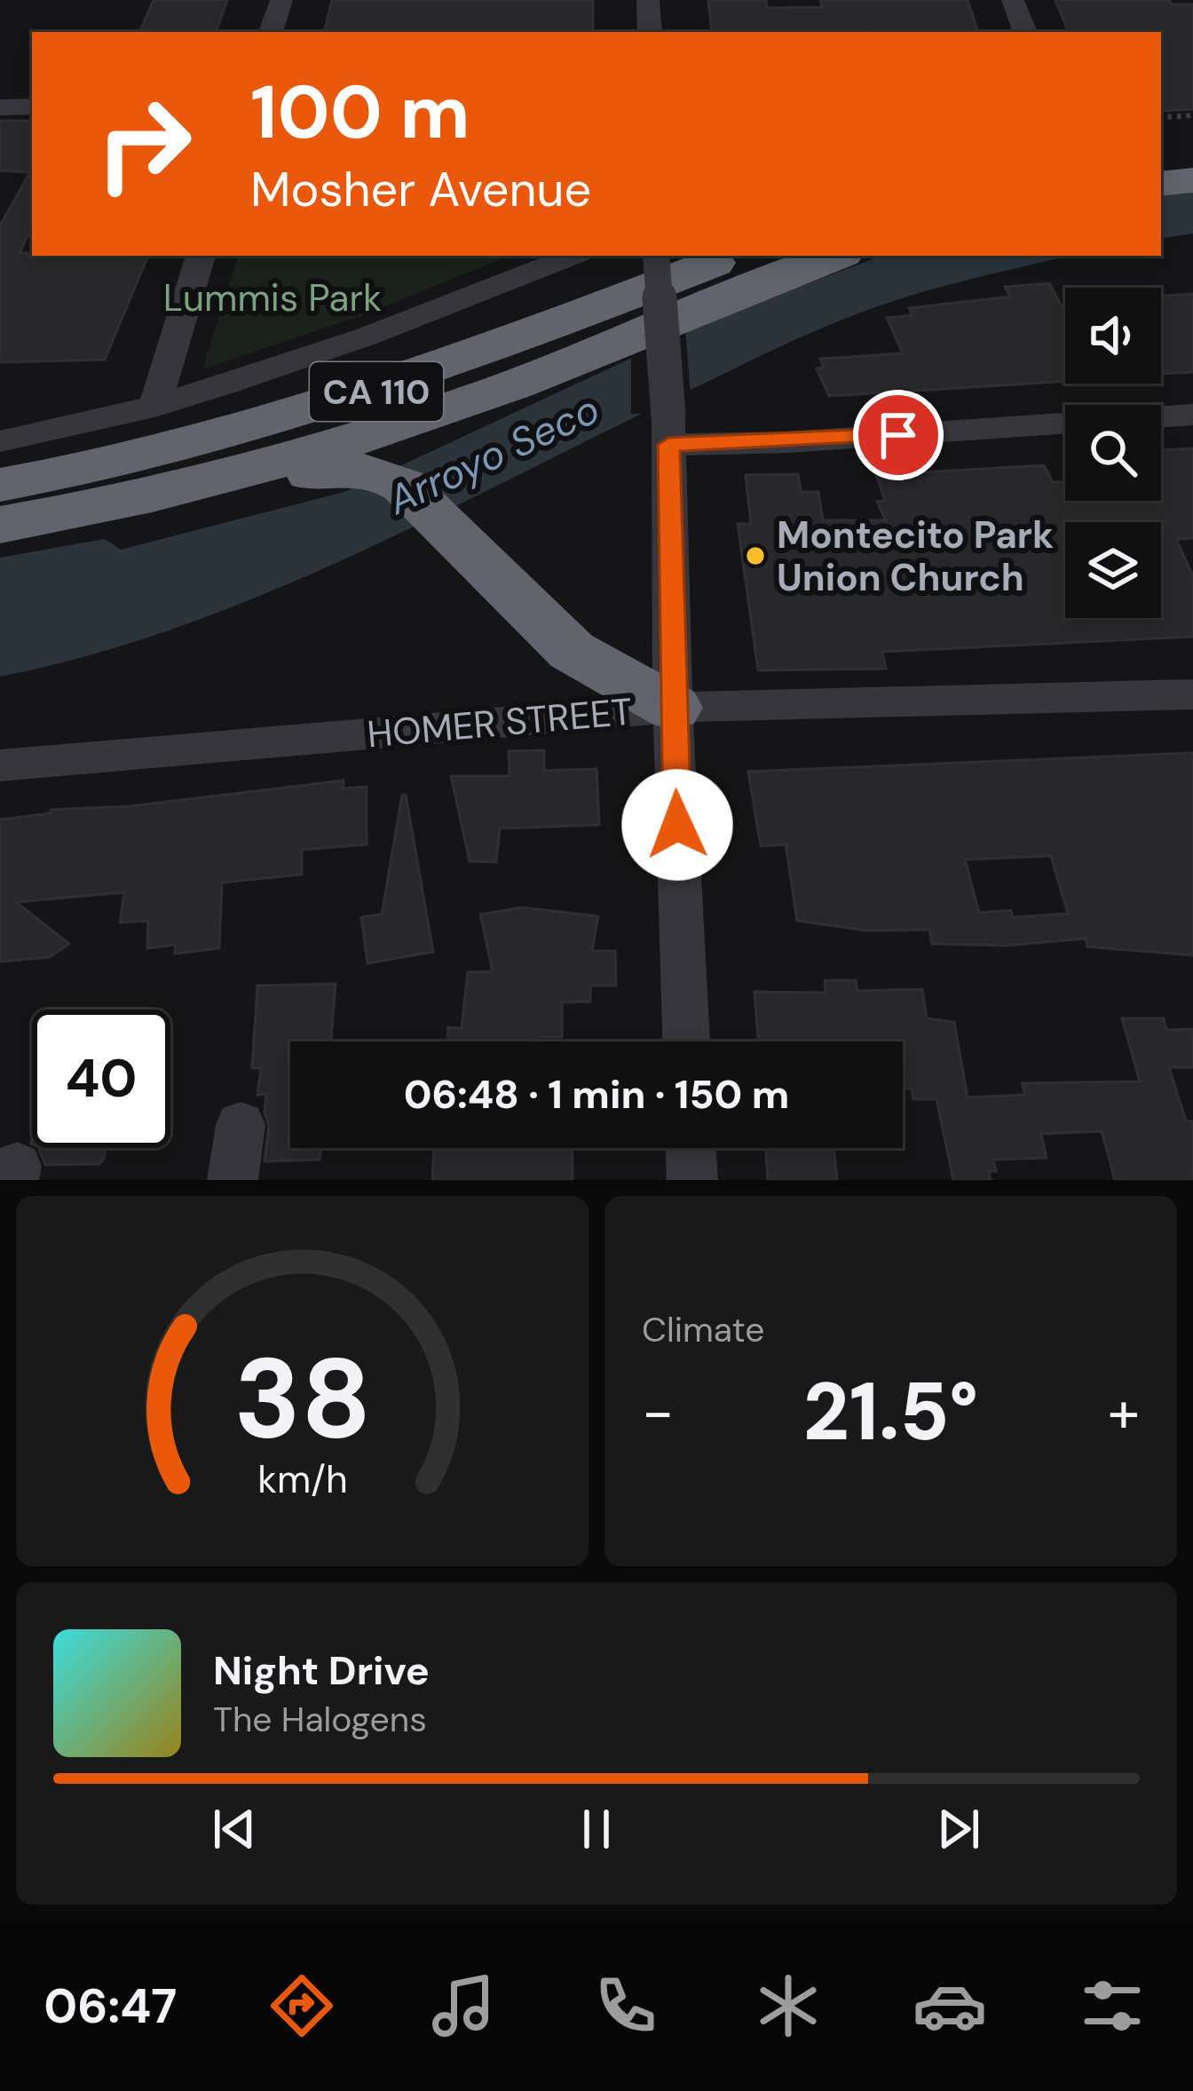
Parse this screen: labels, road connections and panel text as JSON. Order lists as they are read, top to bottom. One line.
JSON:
{"streets":{"highway":["CA 110"],"street":["HOMER STREET"]},"water":["Arroyo Seco"],"parks":["Lummis Park"],"places":["Montecito Park Union Church"],"page":{"turn":["100 m","Mosher Avenue"],"limit":"40","trip":"06:48 · 1 min · 150 m","tile":"Climate","heat":["−","21.5°","+"],"song":["Night Drive","The Halogens"],"tabs":"06:47","gauge":["38","km/h"]}}
